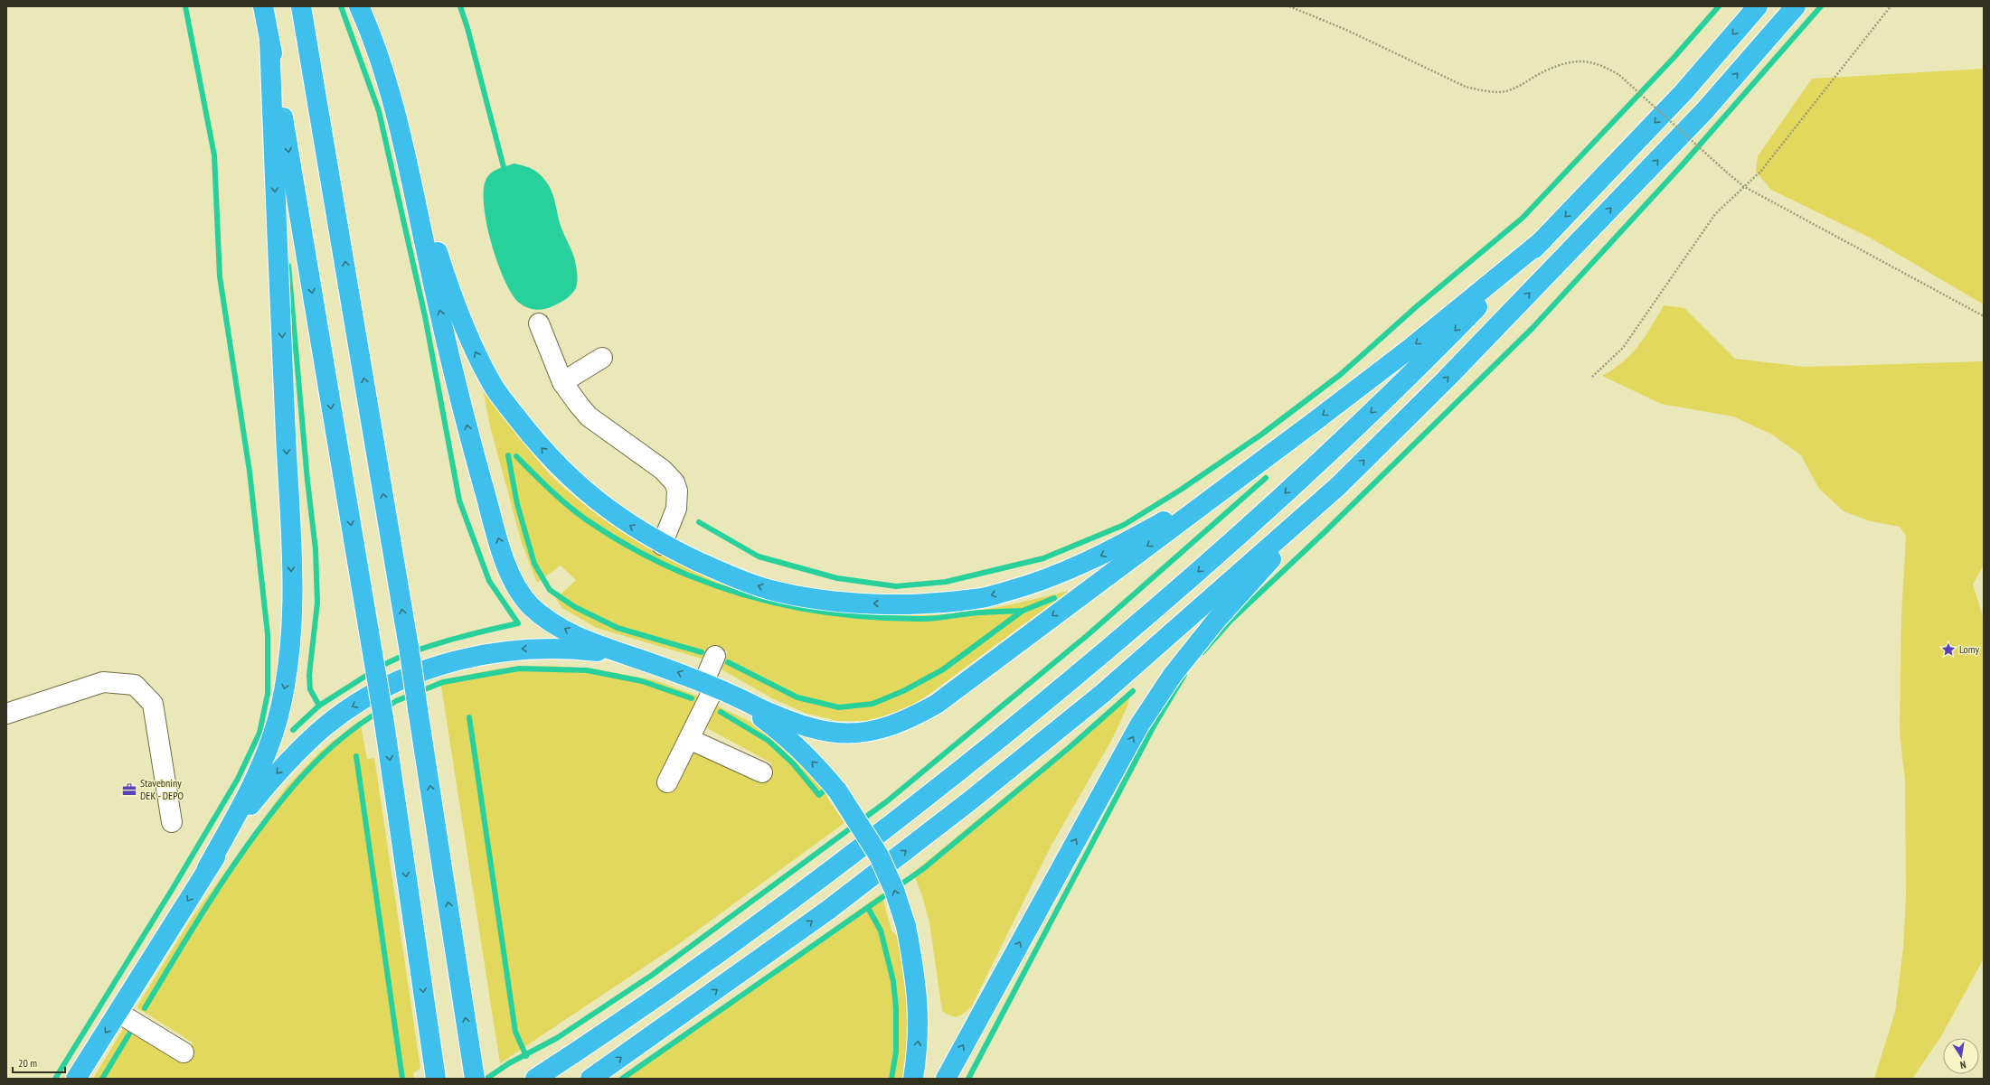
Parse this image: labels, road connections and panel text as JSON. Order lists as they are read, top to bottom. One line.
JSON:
{"places":{"place":["Lomy"],"office":["Stavebniny DEK - DEPO"]},"scale_bar":"20 m","north":"bottom"}
